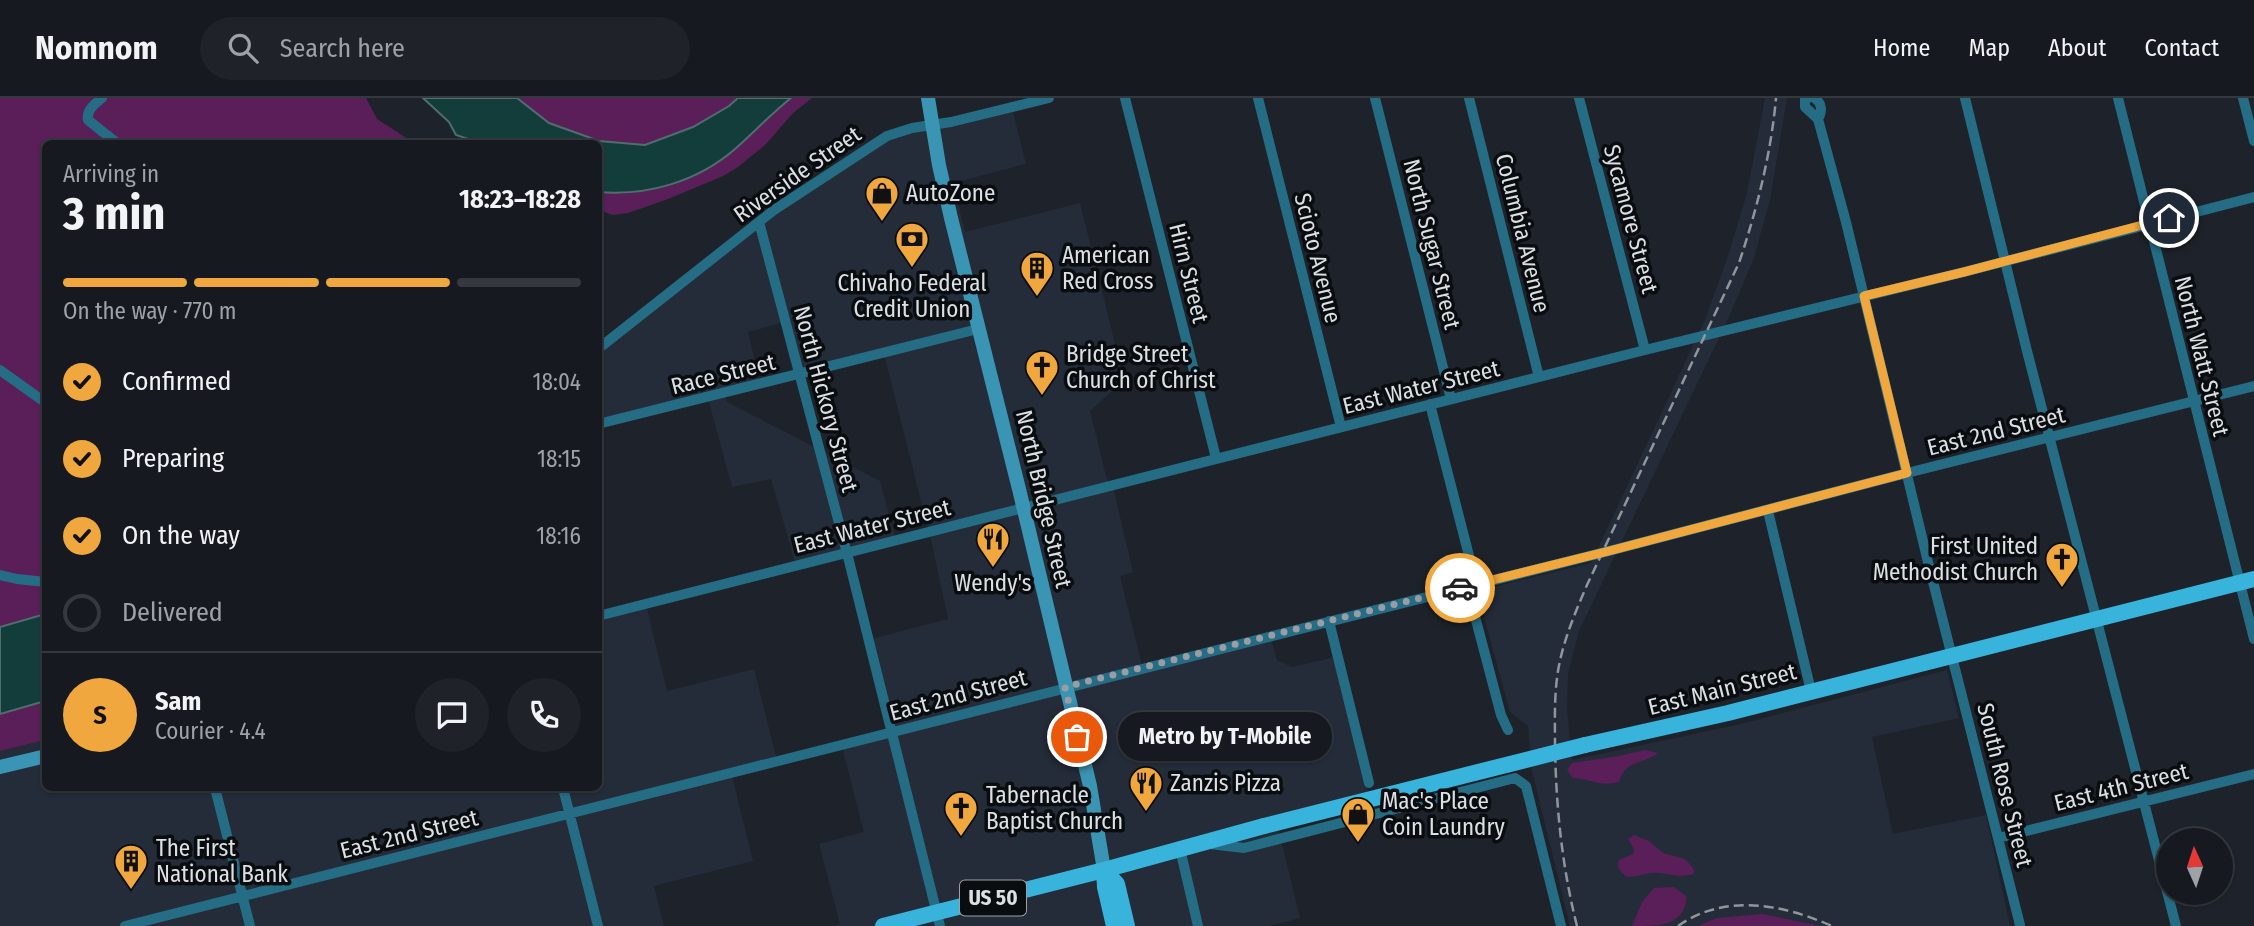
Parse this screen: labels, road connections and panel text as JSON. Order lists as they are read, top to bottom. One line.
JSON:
{"streets":{"main road":["North Bridge Street","East Main Street","US 50"],"street":["Riverside Street","Sycamore Street","Columbia Avenue","North Sugar Street","Scioto Avenue","Hirn Street","North Watt Street","Race Street","East Water Street","North Hickory Street","East 2nd Street","South Rose Street","East 4th Street"]},"crossings":[["Riverside Street","North Hickory Street"],["Riverside Street","North Bridge Street"],["Sycamore Street","East Water Street"],["Columbia Avenue","East Water Street"],["North Sugar Street","East Water Street"],["Scioto Avenue","East Water Street"],["Hirn Street","East Water Street"],["North Watt Street","East Water Street"],["North Watt Street","East 2nd Street"],["North Watt Street","East Main Street"],["Race Street","North Hickory Street"],["Race Street","North Bridge Street"],["East Water Street","North Hickory Street"],["East Water Street","North Bridge Street"],["East Water Street","South Rose Street"],["North Hickory Street","East 2nd Street"],["North Hickory Street","East Main Street"],["East 2nd Street","North Bridge Street"],["East 2nd Street","South Rose Street"],["North Bridge Street","East Main Street"],["East Main Street","South Rose Street"],["South Rose Street","East 4th Street"]],"places":{"shop":["AutoZone","Mac's Place Coin Laundry"],"bank":["Chivaho Federal Credit Union"],"building":["American Red Cross","The First National Bank"],"church":["Bridge Street Church of Christ","First United Methodist Church","Tabernacle Baptist Church"],"restaurant":["Wendy's","Zanzis Pizza"],"other":["Metro by T-Mobile"]},"north":"top","page":{"header":"Nomnom","search":"Search here","nav":["Home","Map","About","Contact"],"heading":["3 min","Arriving in","18:23–18:28"],"panel":["Sam","Courier · 4.4"],"bar":"On the way · 770 m","list":[["Confirmed","18:04"],["Preparing","18:15"],["On the way","18:16"],"Delivered"],"round":"S","bubble":"Metro by T-Mobile"}}
